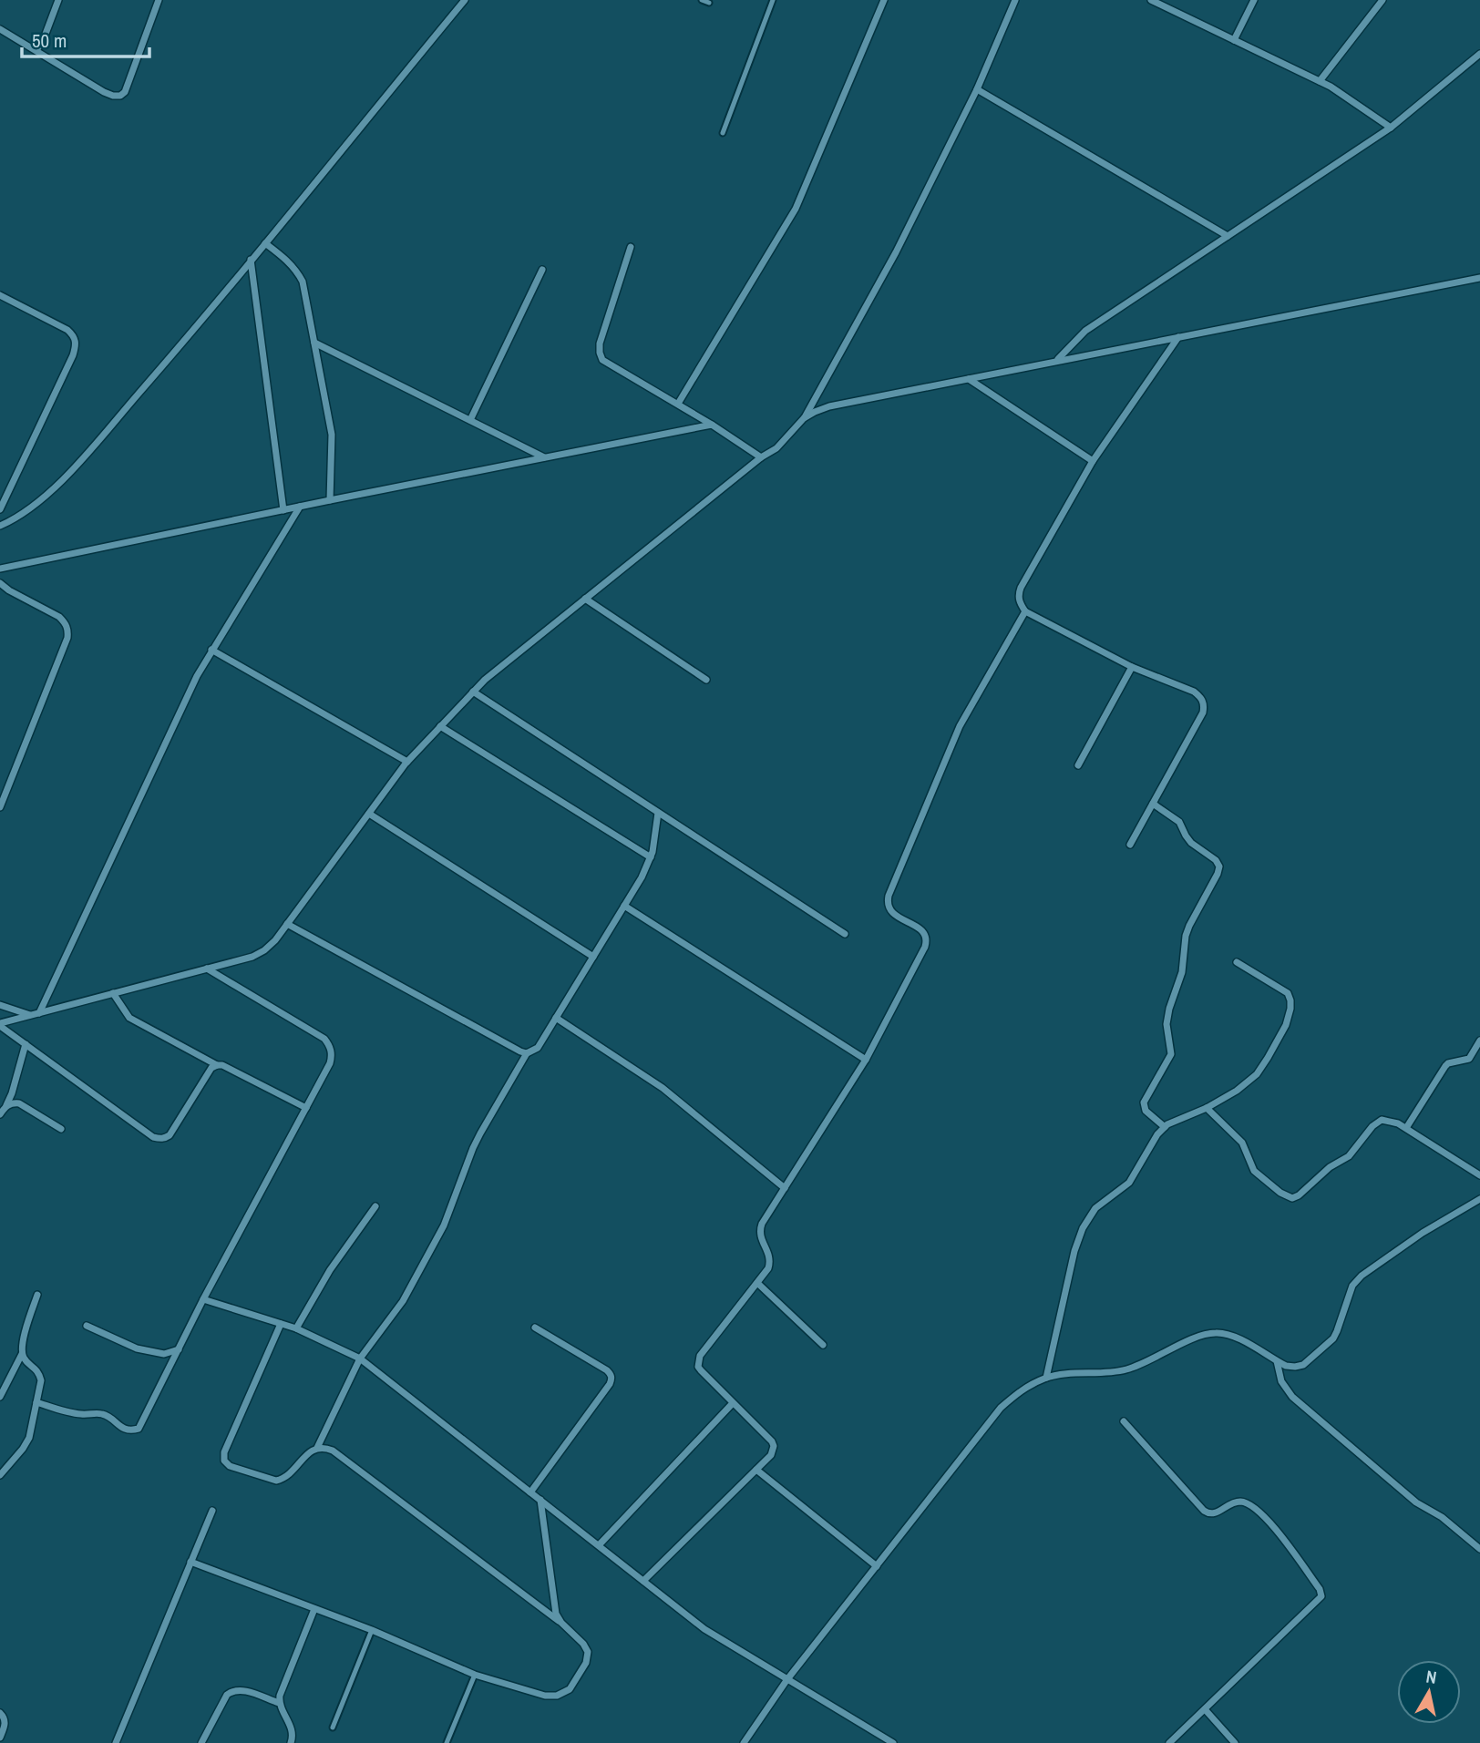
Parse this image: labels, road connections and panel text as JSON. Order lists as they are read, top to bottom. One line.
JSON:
{"scale_bar":"50 m","north":"top"}
